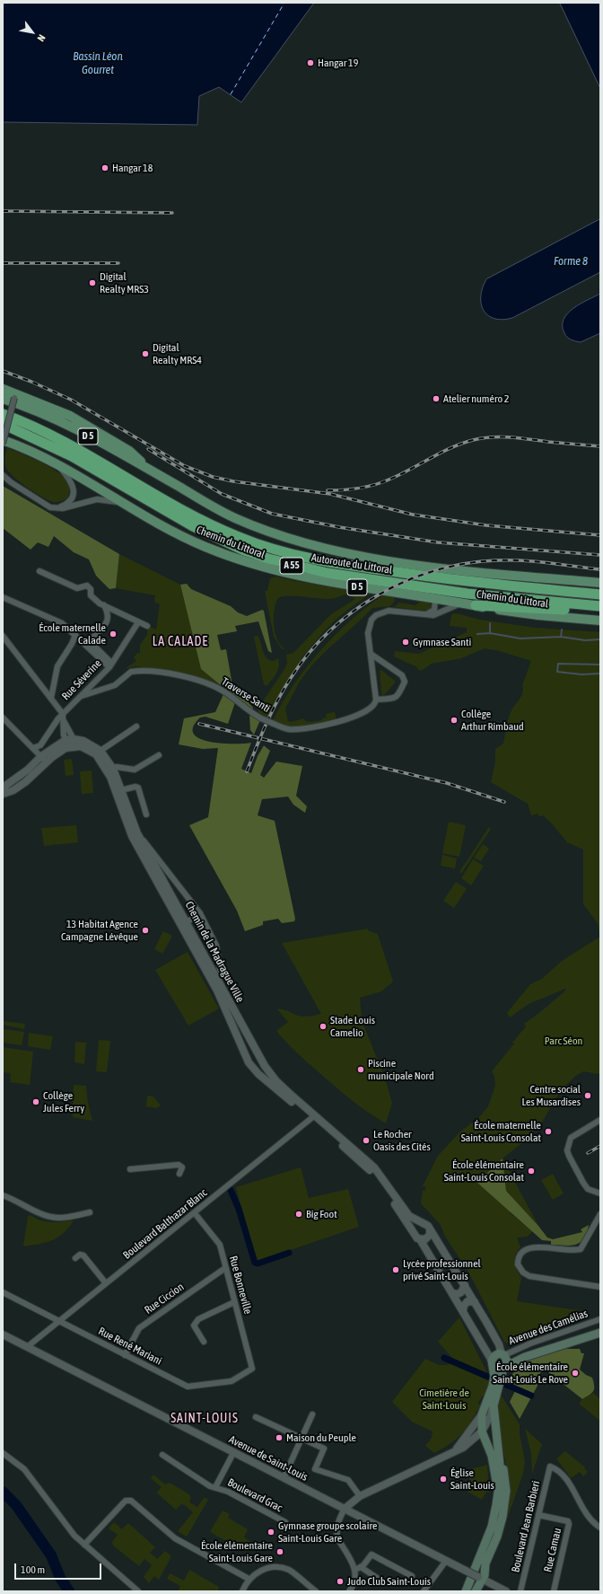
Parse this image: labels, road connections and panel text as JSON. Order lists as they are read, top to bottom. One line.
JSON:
{"streets":{"highway":["Autoroute du Littoral","A 55"],"main road":["D 5","Chemin du Littoral"],"street":["Rue Séverine","Traverse Santi","Chemin de la Madrague Ville","Boulevard Balthazar Blanc","Rue Bonneville","Rue Ciccion","Avenue des Camélias","Rue René Mariani","Avenue de Saint-Louis","Boulevard Grac","Boulevard Jean Barbieri","Rue Camau"]},"crossings":[["D 5","Chemin du Littoral"],["Rue Séverine","Traverse Santi"],["Chemin de la Madrague Ville","Boulevard Balthazar Blanc"],["Boulevard Balthazar Blanc","Rue Bonneville"],["Boulevard Balthazar Blanc","Rue René Mariani"],["Boulevard Balthazar Blanc","Avenue de Saint-Louis"],["Rue Bonneville","Rue Ciccion"],["Rue Bonneville","Rue René Mariani"],["Rue Ciccion","Rue René Mariani"],["Avenue de Saint-Louis","Boulevard Grac"],["Boulevard Jean Barbieri","Rue Camau"]],"districts":["LA CALADE","SAINT-LOUIS"],"water":["Bassin Léon Gourret","Forme 8"],"parks":["Parc Séon","Cimetière de Saint-Louis"],"places":["Hangar 19","Hangar 18","Digital Realty MRS3","Digital Realty MRS4","Atelier numéro 2","École maternelle Calade","Gymnase Santi","Collège Arthur Rimbaud","13 Habitat Agence Campagne Lévêque","Stade Louis Camelio","Piscine municipale Nord","Centre social Les Musardises","Collège Jules Ferry","École maternelle Saint-Louis Consolat","Le Rocher Oasis des Cités","École élémentaire Saint-Louis Consolat","Big Foot","Lycée professionnel privé Saint-Louis","École élémentaire Saint-Louis Le Rove","Maison du Peuple","Église Saint-Louis","Gymnase groupe scolaire Saint-Louis Gare","École élémentaire Saint-Louis Gare","Judo Club Saint-Louis"],"scale_bar":"100 m","north":"bottom right"}
